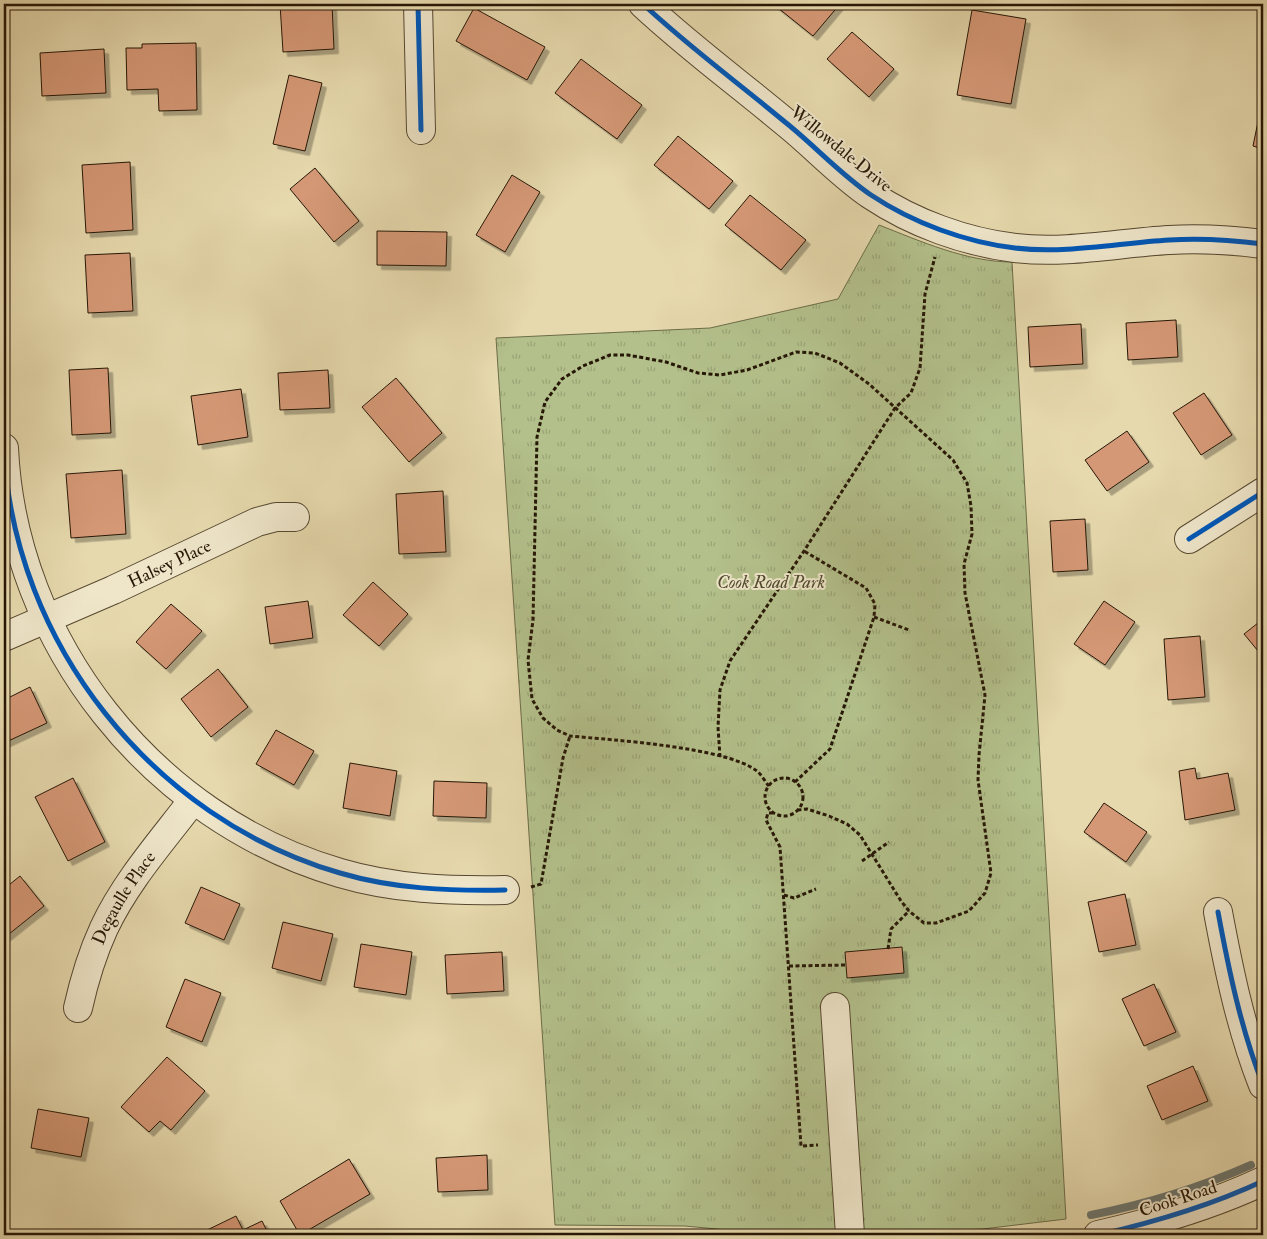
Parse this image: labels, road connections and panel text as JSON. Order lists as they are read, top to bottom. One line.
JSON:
{"streets":{"street":["Willowdale Drive","Halsey Place","Degaulle Place","Cook Road"]},"parks":["Cook Road Park"]}
